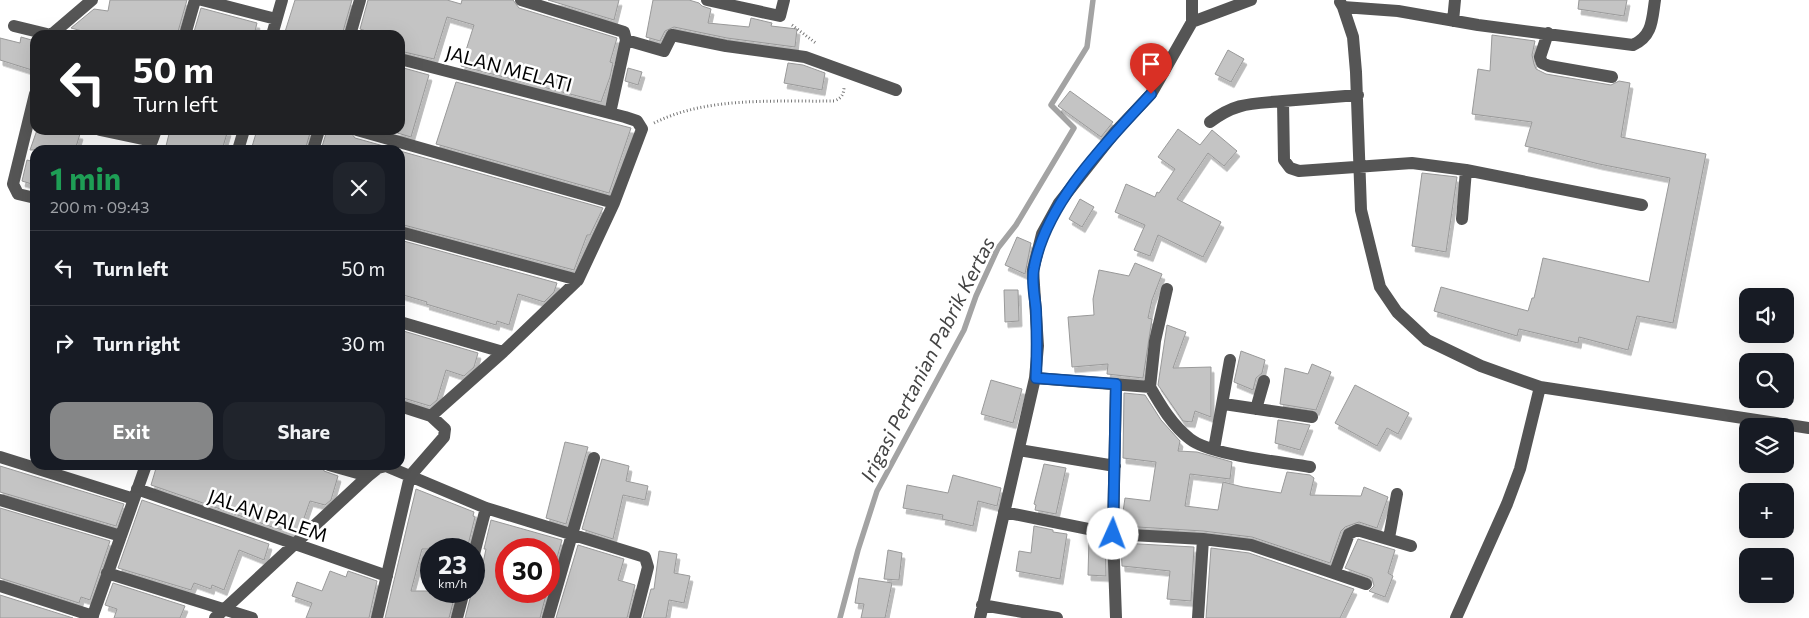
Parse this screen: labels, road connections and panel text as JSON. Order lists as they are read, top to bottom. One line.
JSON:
{"streets":{"street":["JALAN MELATI","JALAN PALEM"]},"water":["Irigasi Pertanian Pabrik Kertas"],"page":{"turn":["50 m","Turn left"],"heading":["1 min","200 m · 09:43"],"list":[{"name":"Turn left","value":"50 m"},{"name":"Turn right","value":"30 m"}],"map_buttons":["+","−"],"buttons":["Exit","Share"],"speed":"23 km/h","limit":"30"}}
